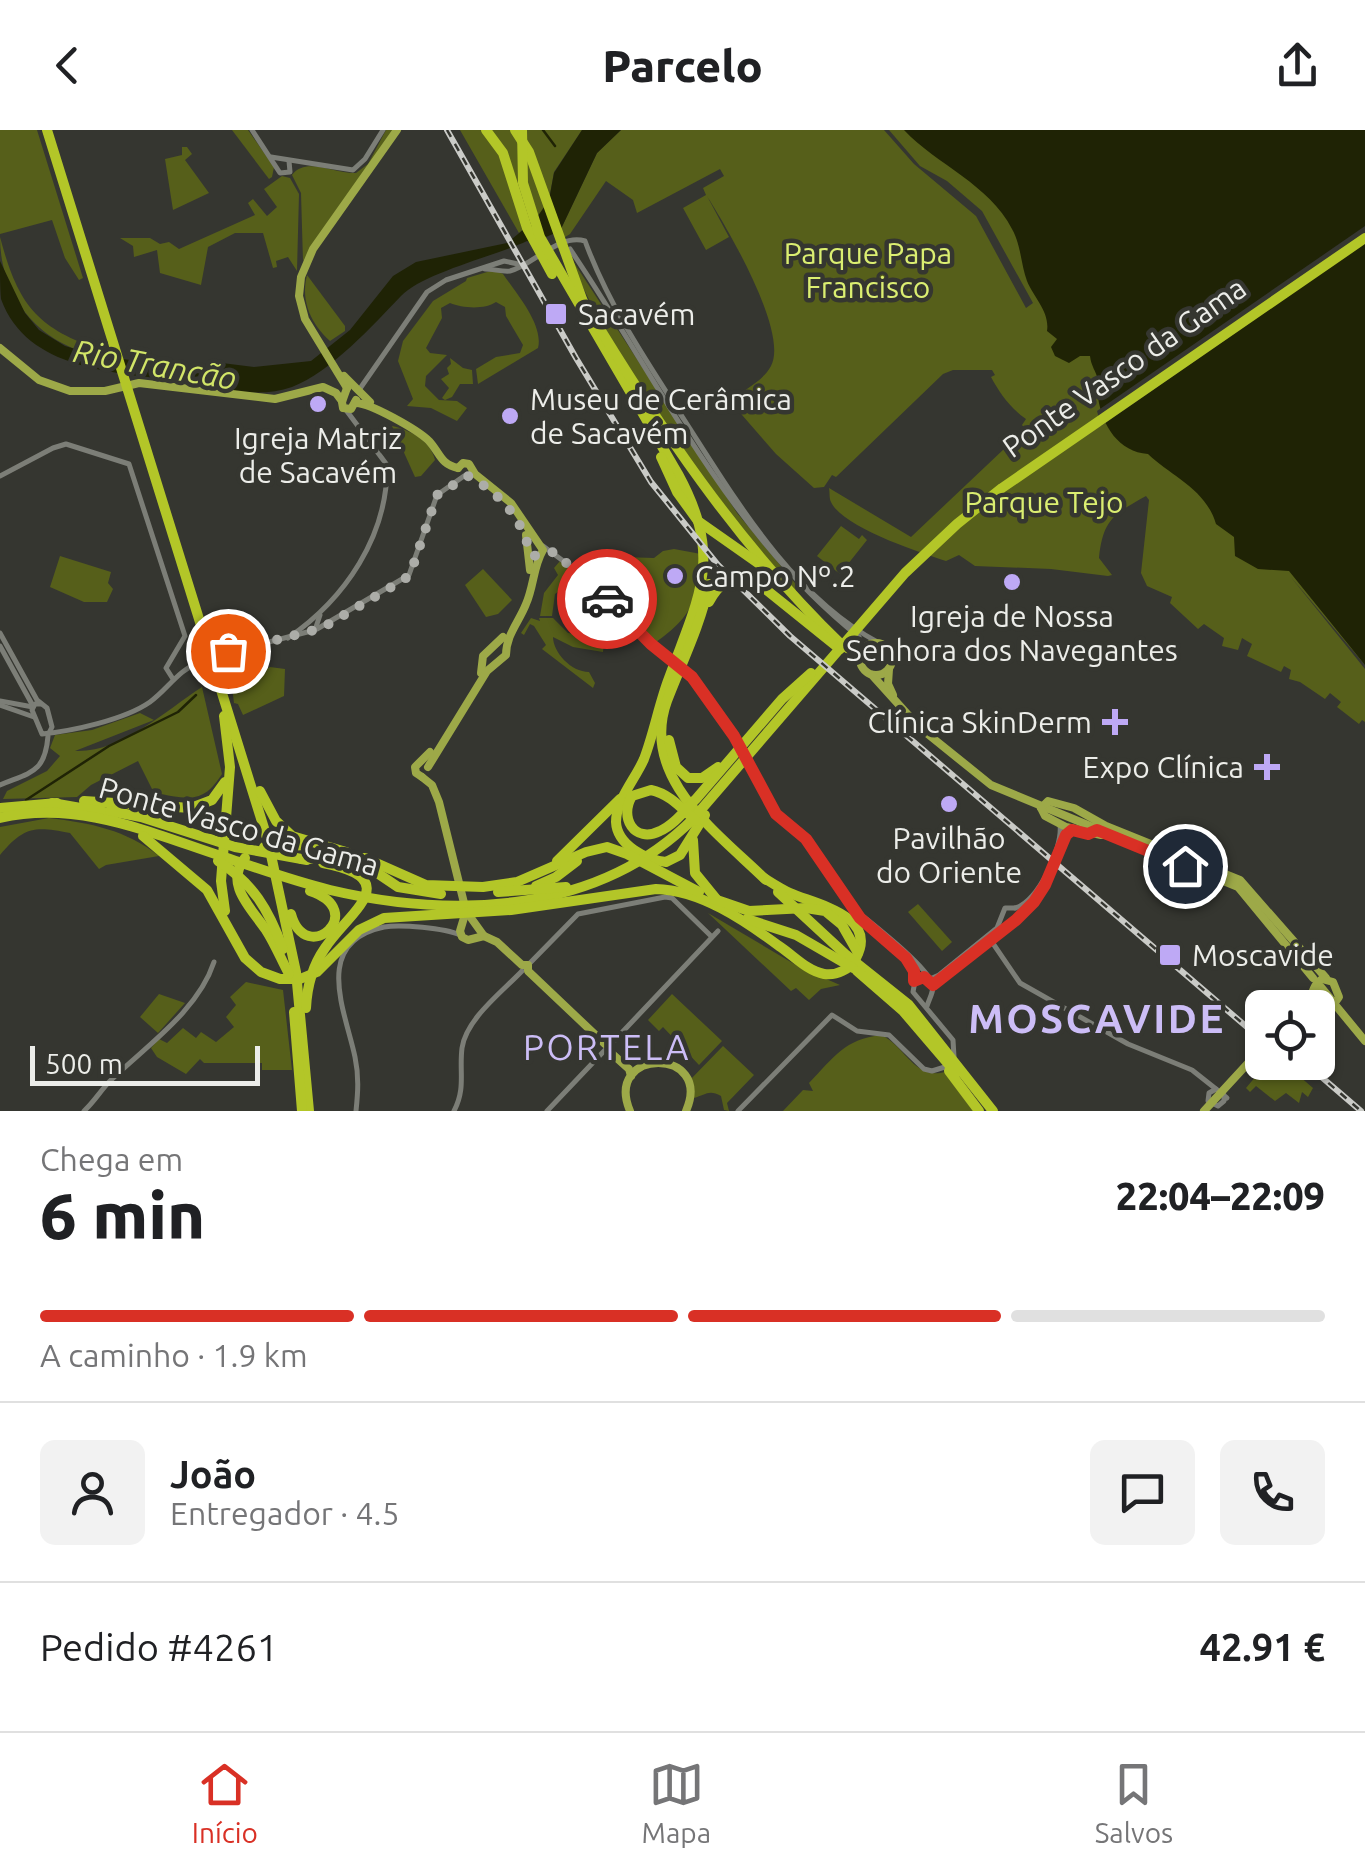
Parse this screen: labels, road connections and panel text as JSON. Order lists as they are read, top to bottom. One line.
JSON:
{"streets":{"highway":["Ponte Vasco da Gama"]},"districts":["MOSCAVIDE","PORTELA"],"water":["Rio Trancão"],"parks":["Parque Papa Francisco","Parque Tejo"],"places":{"transit":["Sacavém","Moscavide"],"other":["Igreja Matriz de Sacavém","Museu de Cerâmica de Sacavém","Campo Nº.2","Igreja de Nossa Senhora dos Navegantes","Pavilhão do Oriente"],"health":["Clínica SkinDerm","Expo Clínica"]},"scale_bar":"500 m","page":{"header":"Parcelo","scale":"500 m","heading":["6 min","Chega em","22:04–22:09"],"panel":["João","Entregador · 4.5","Pedido #4261","42.91 €"],"bar":"A caminho · 1.9 km","tabs":["Início","Mapa","Salvos"]}}
